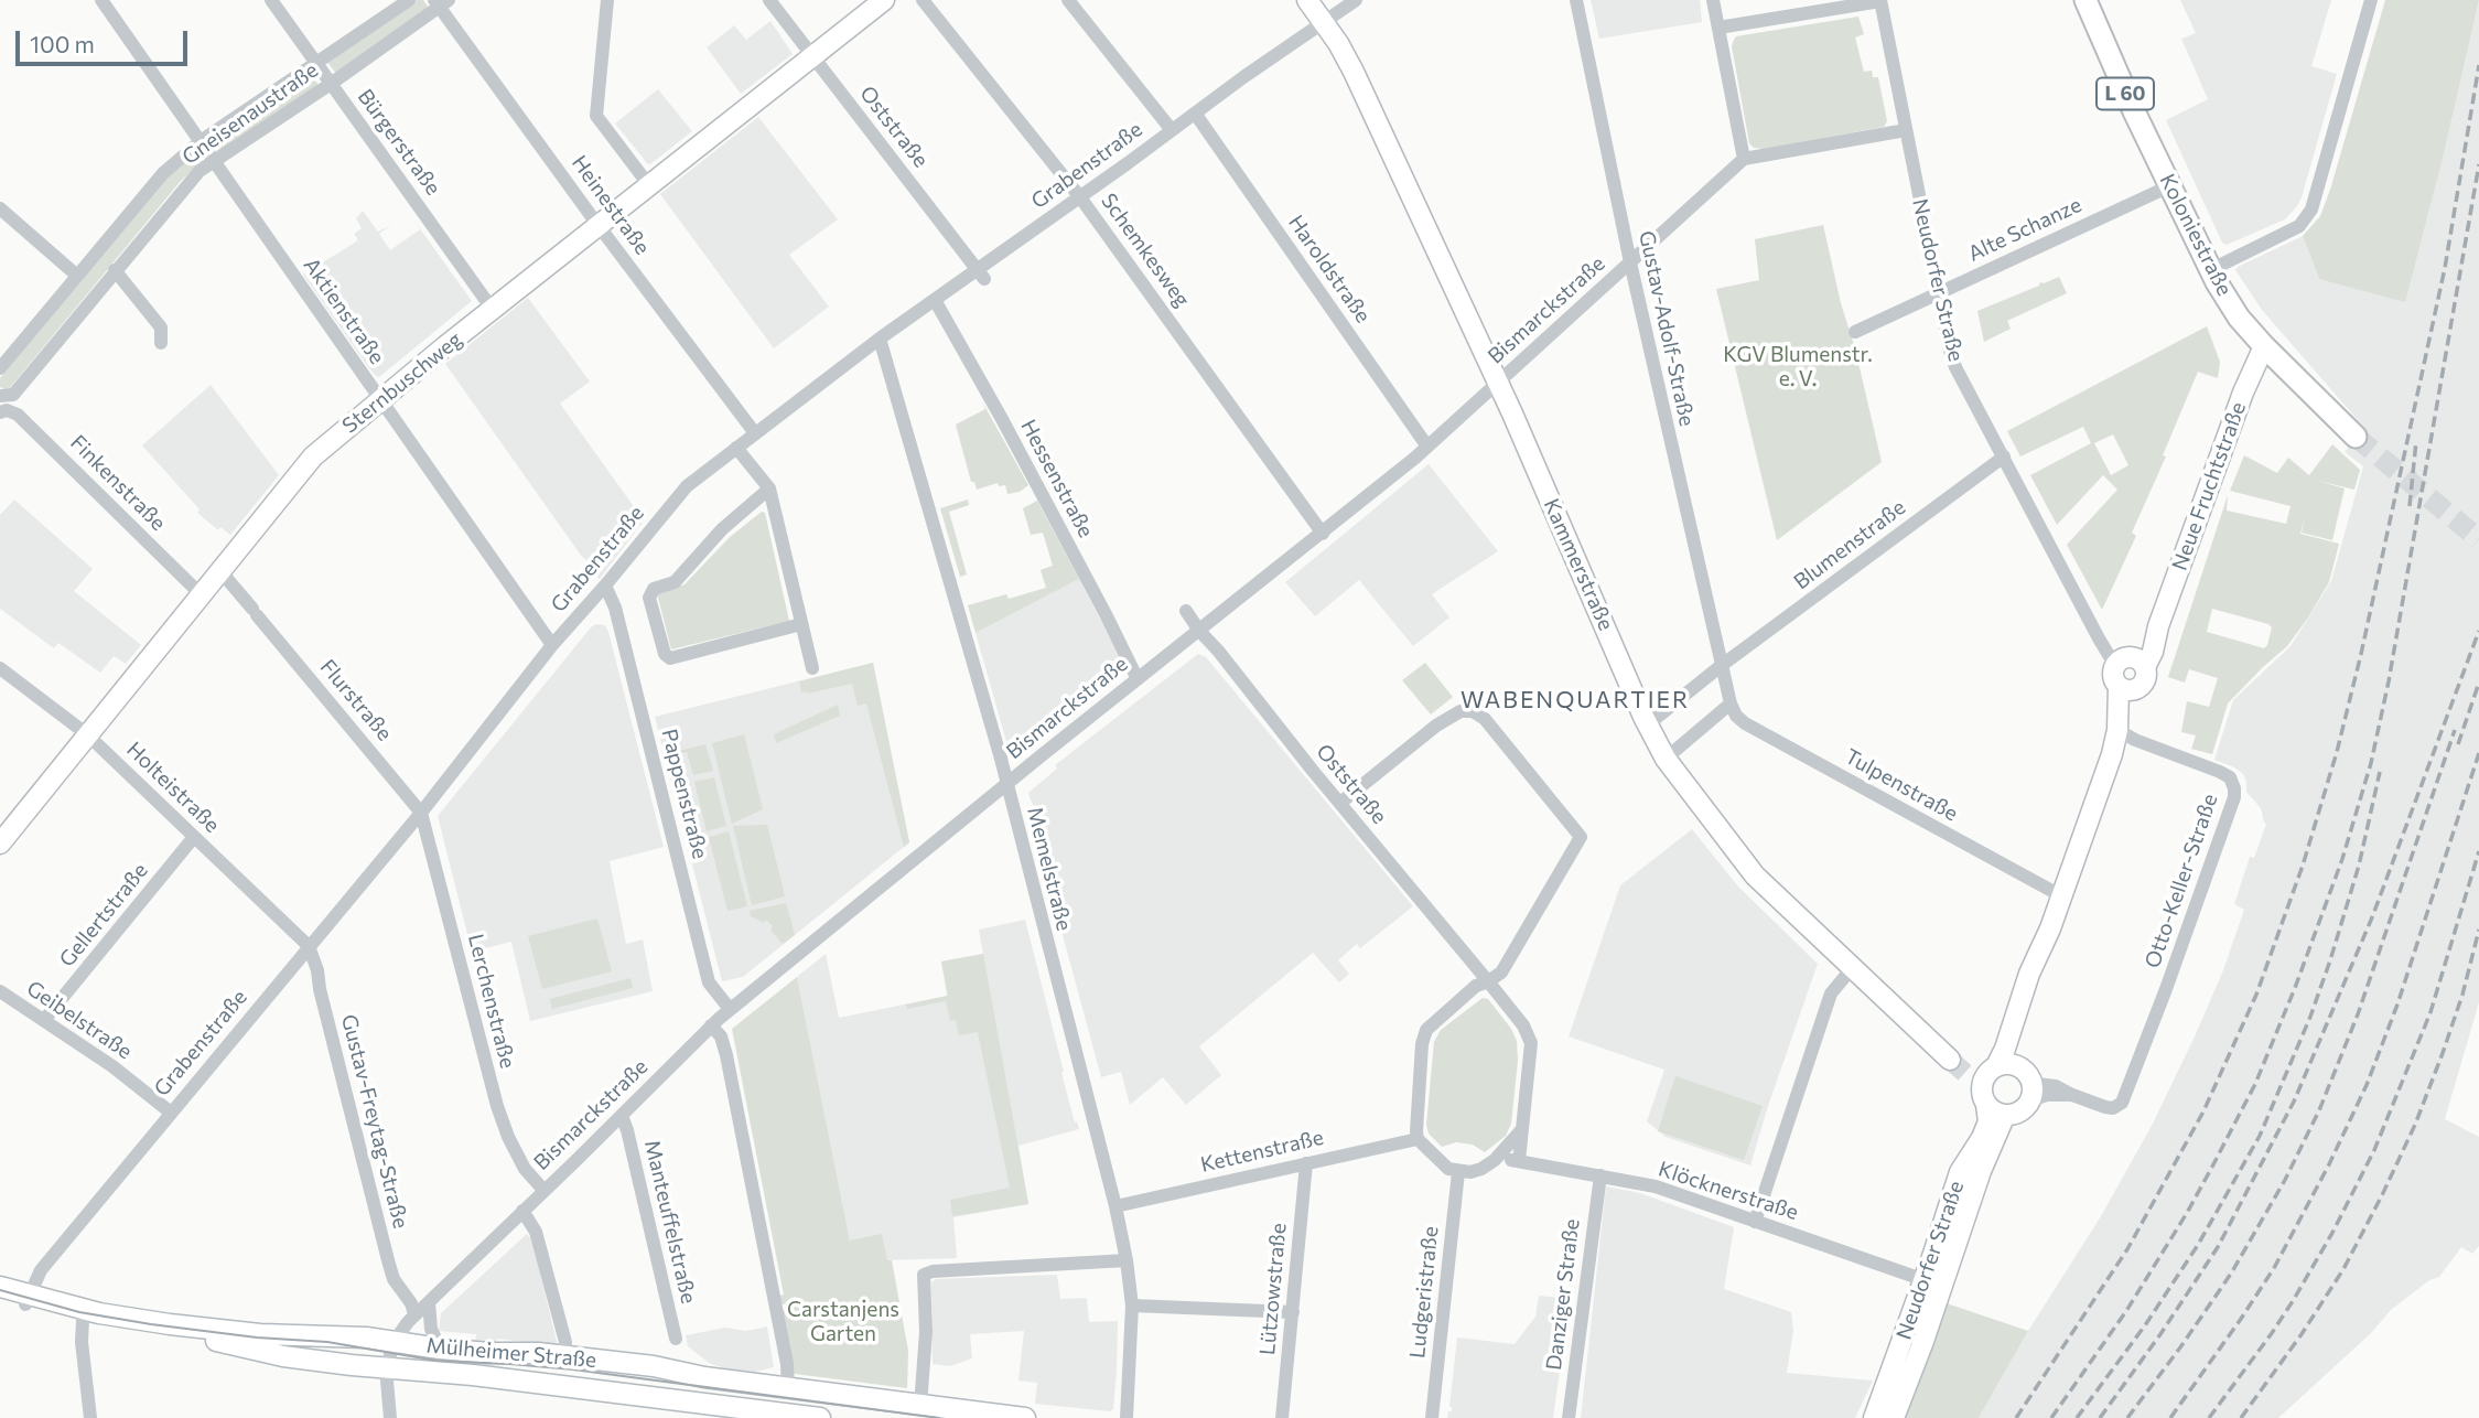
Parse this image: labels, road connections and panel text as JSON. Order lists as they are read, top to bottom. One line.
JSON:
{"streets":{"main road":["L 60","Koloniestraße","Neudorfer Straße","Sternbuschweg","Neue Fruchtstraße","Kammerstraße","Mülheimer Straße"],"street":["Gneisenaustraße","Oststraße","Bürgerstraße","Grabenstraße","Heinestraße","Alte Schanze","Schemkesweg","Haroldstraße","Bismarckstraße","Aktienstraße","Gustav-Adolf-Straße","Hessenstraße","Finkenstraße","Blumenstraße","Flurstraße","Tulpenstraße","Holteistraße","Pappenstraße","Memelstraße","Otto-Keller-Straße","Gellertstraße","Lerchenstraße","Geibelstraße","Gustav-Freytag-Straße","Kettenstraße","Klöcknerstraße","Manteuffelstraße","Lützowstraße","Ludgeristraße","Danziger Straße"]},"crossings":[["Gneisenaustraße","Bürgerstraße"],["Gneisenaustraße","Heinestraße"],["Gneisenaustraße","Aktienstraße"],["Oststraße","Grabenstraße"],["Oststraße","Bismarckstraße"],["Oststraße","Sternbuschweg"],["Oststraße","Kettenstraße"],["Oststraße","Klöcknerstraße"],["Oststraße","Ludgeristraße"],["Bürgerstraße","Sternbuschweg"],["Grabenstraße","Heinestraße"],["Grabenstraße","Schemkesweg"],["Grabenstraße","Haroldstraße"],["Grabenstraße","Aktienstraße"],["Grabenstraße","Hessenstraße"],["Grabenstraße","Kammerstraße"],["Grabenstraße","Flurstraße"],["Grabenstraße","Holteistraße"],["Grabenstraße","Pappenstraße"],["Grabenstraße","Memelstraße"],["Grabenstraße","Lerchenstraße"],["Grabenstraße","Geibelstraße"],["Grabenstraße","Gustav-Freytag-Straße"],["Grabenstraße","Mülheimer Straße"],["Heinestraße","Sternbuschweg"],["Alte Schanze","Koloniestraße"],["Alte Schanze","Neudorfer Straße"],["Koloniestraße","Neue Fruchtstraße"],["Schemkesweg","Bismarckstraße"],["Haroldstraße","Bismarckstraße"],["Neudorfer Straße","Neue Fruchtstraße"],["Neudorfer Straße","Blumenstraße"],["Neudorfer Straße","Klöcknerstraße"],["Bismarckstraße","Gustav-Adolf-Straße"],["Bismarckstraße","Hessenstraße"],["Bismarckstraße","Kammerstraße"],["Bismarckstraße","Pappenstraße"],["Bismarckstraße","Memelstraße"],["Bismarckstraße","Lerchenstraße"],["Bismarckstraße","Gustav-Freytag-Straße"],["Bismarckstraße","Manteuffelstraße"],["Bismarckstraße","Mülheimer Straße"],["Aktienstraße","Sternbuschweg"],["Gustav-Adolf-Straße","Blumenstraße"],["Sternbuschweg","Finkenstraße"],["Sternbuschweg","Flurstraße"],["Sternbuschweg","Holteistraße"],["Blumenstraße","Kammerstraße"],["Flurstraße","Lerchenstraße"],["Holteistraße","Gellertstraße"],["Holteistraße","Gustav-Freytag-Straße"],["Memelstraße","Kettenstraße"],["Gellertstraße","Geibelstraße"],["Kettenstraße","Klöcknerstraße"],["Kettenstraße","Lützowstraße"],["Kettenstraße","Ludgeristraße"],["Klöcknerstraße","Ludgeristraße"],["Klöcknerstraße","Danziger Straße"]],"districts":["WABENQUARTIER"],"parks":["KGV Blumenstr. e. V.","Carstanjens Garten"],"scale_bar":"100 m"}
